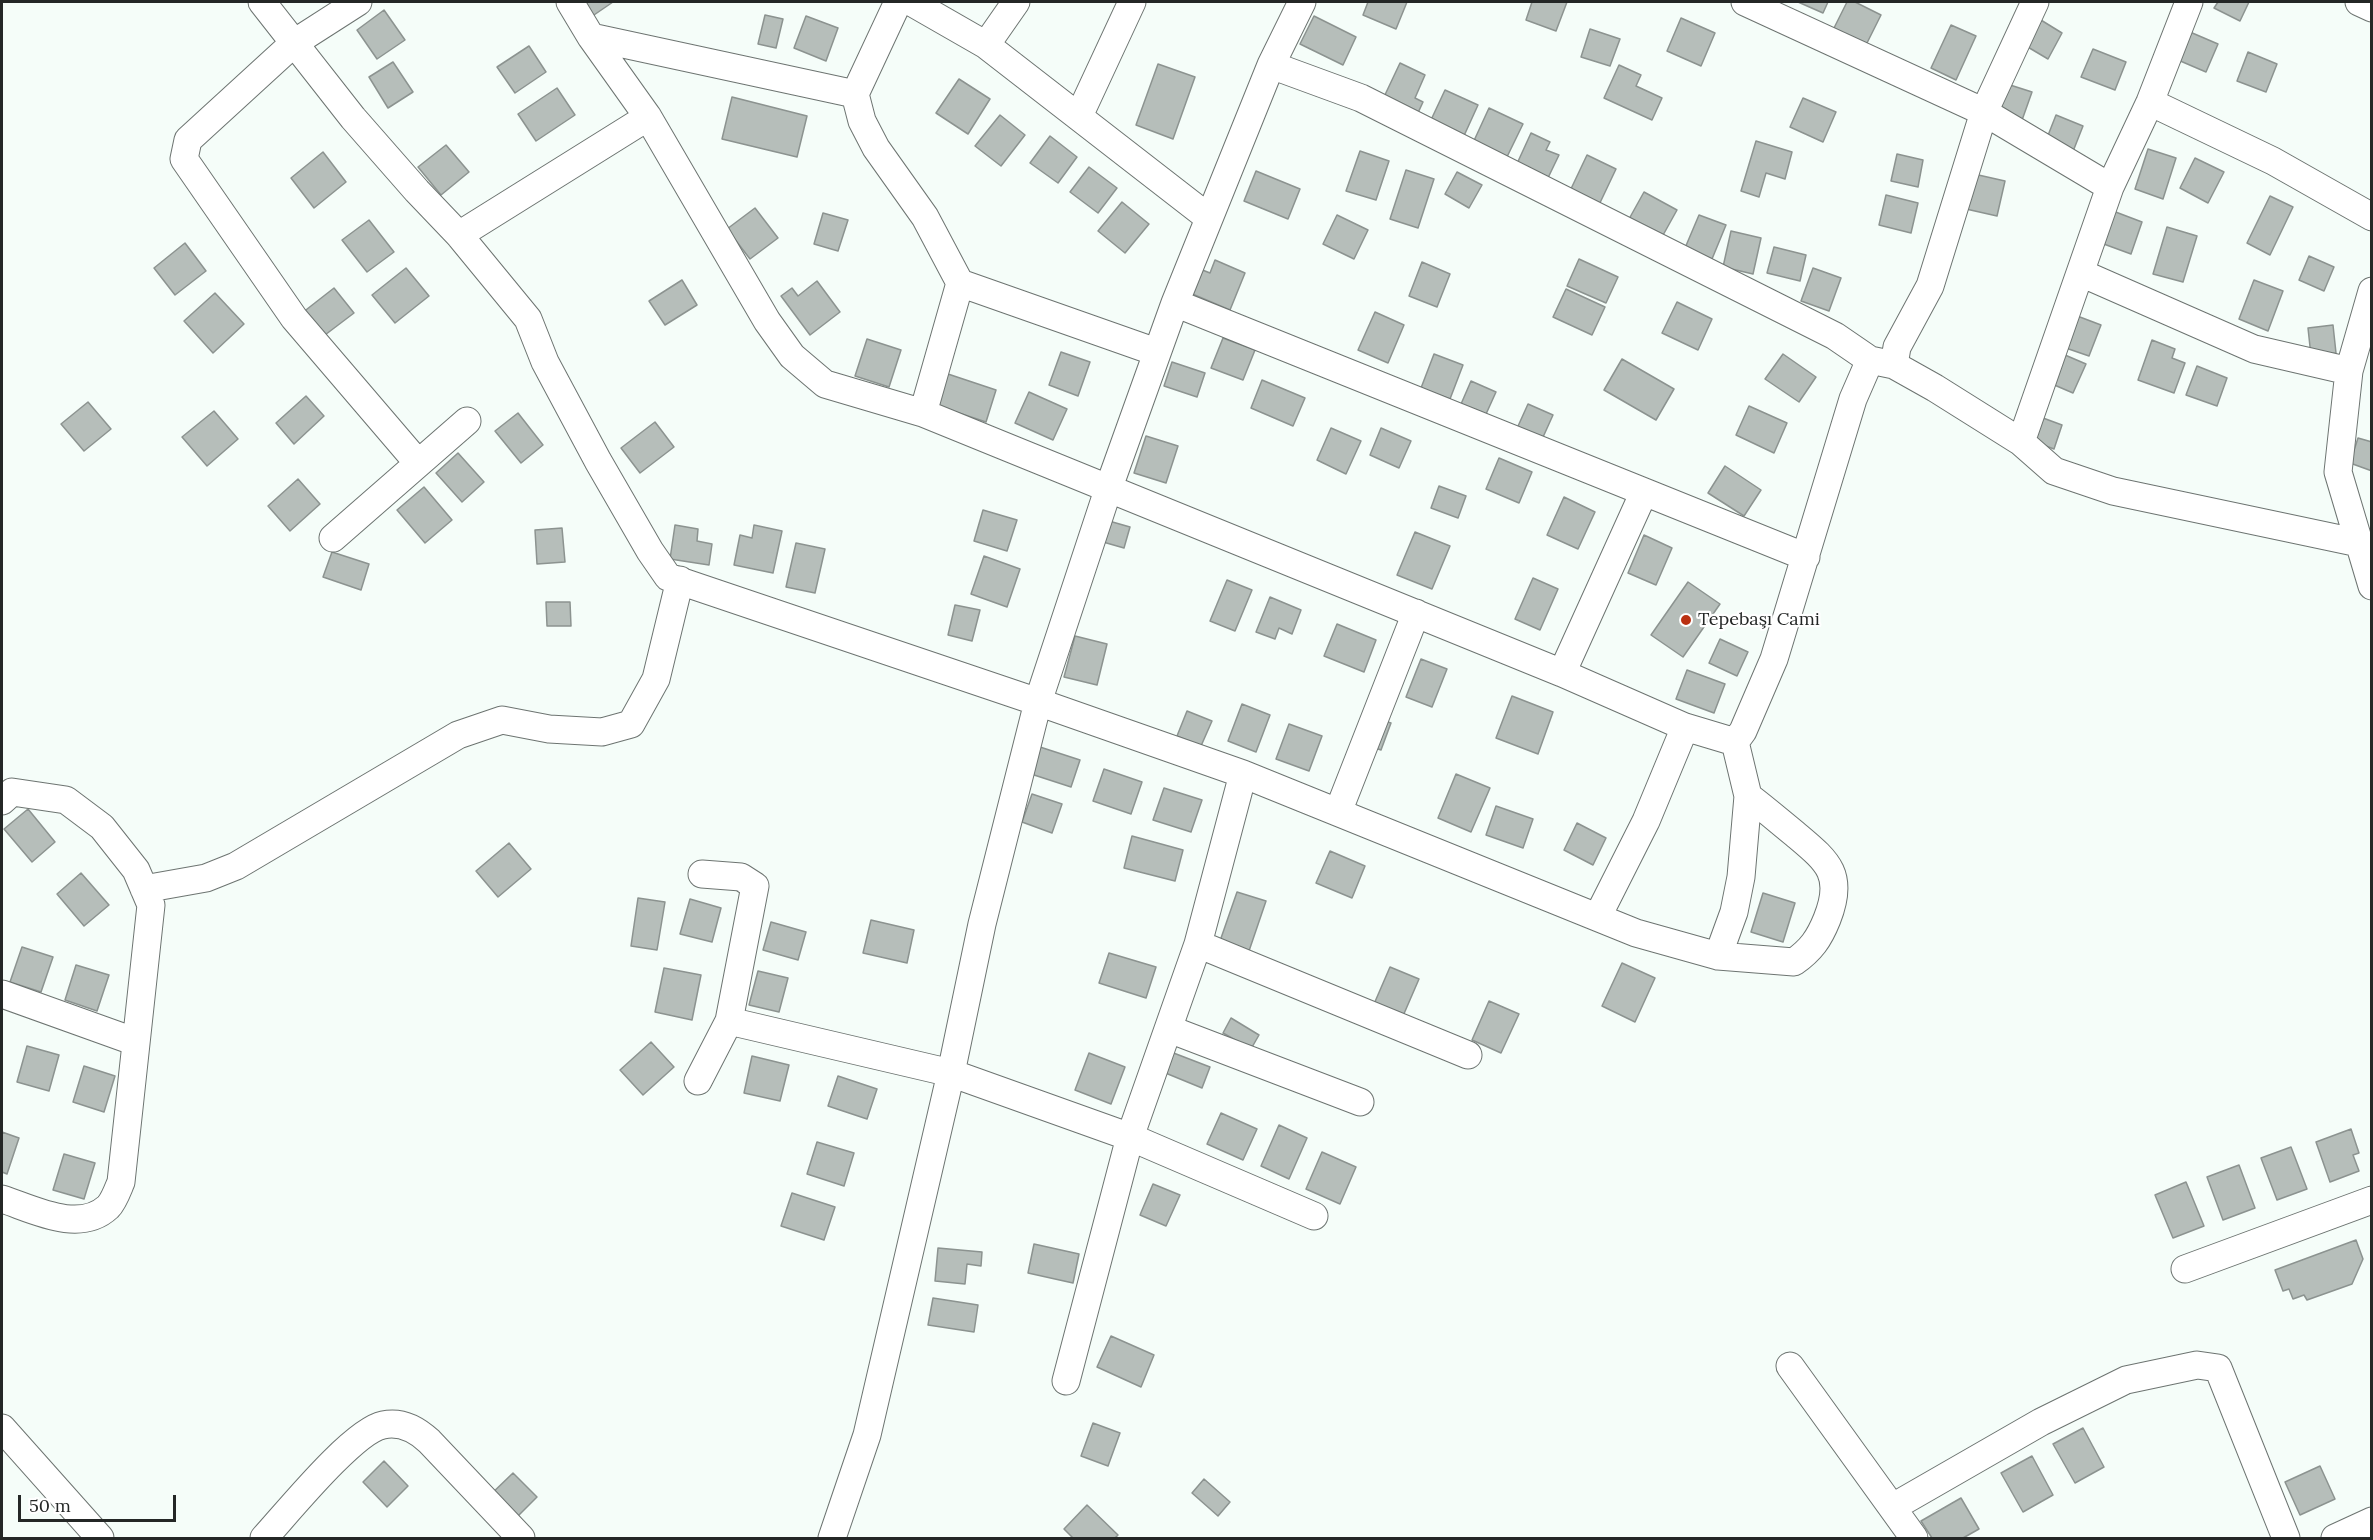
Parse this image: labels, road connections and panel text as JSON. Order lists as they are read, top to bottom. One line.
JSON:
{"places":["Tepebaşı Cami"],"scale_bar":"50 m"}
